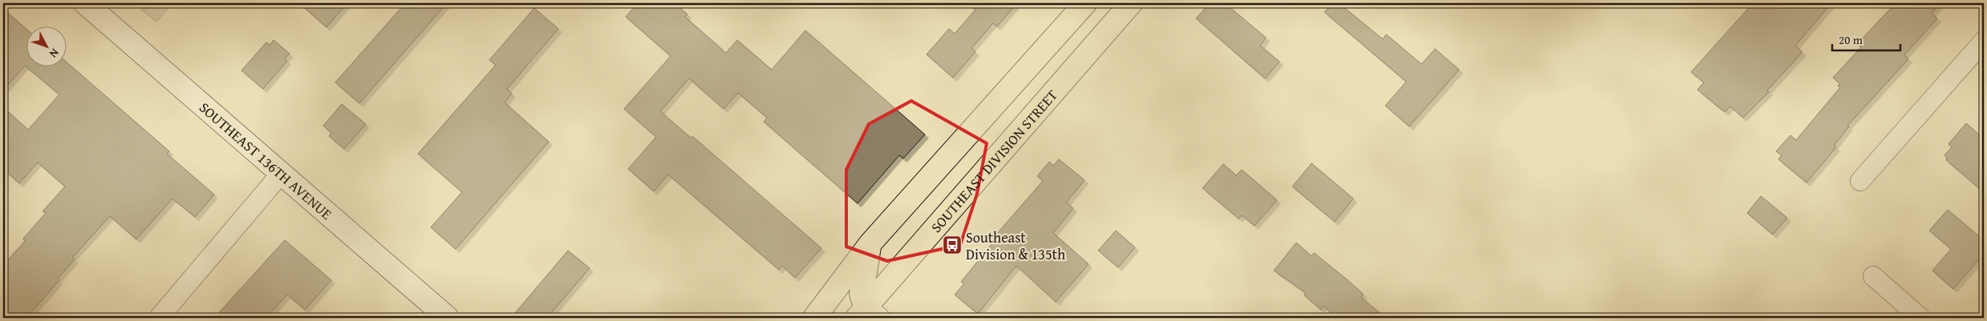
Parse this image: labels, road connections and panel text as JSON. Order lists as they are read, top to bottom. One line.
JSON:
{"streets":{"main road":["SOUTHEAST DIVISION STREET"],"street":["SOUTHEAST 136TH AVENUE"]},"places":{"bus stop":["Southeast Division & 135th"]},"scale_bar":"20 m","north":"bottom right"}
